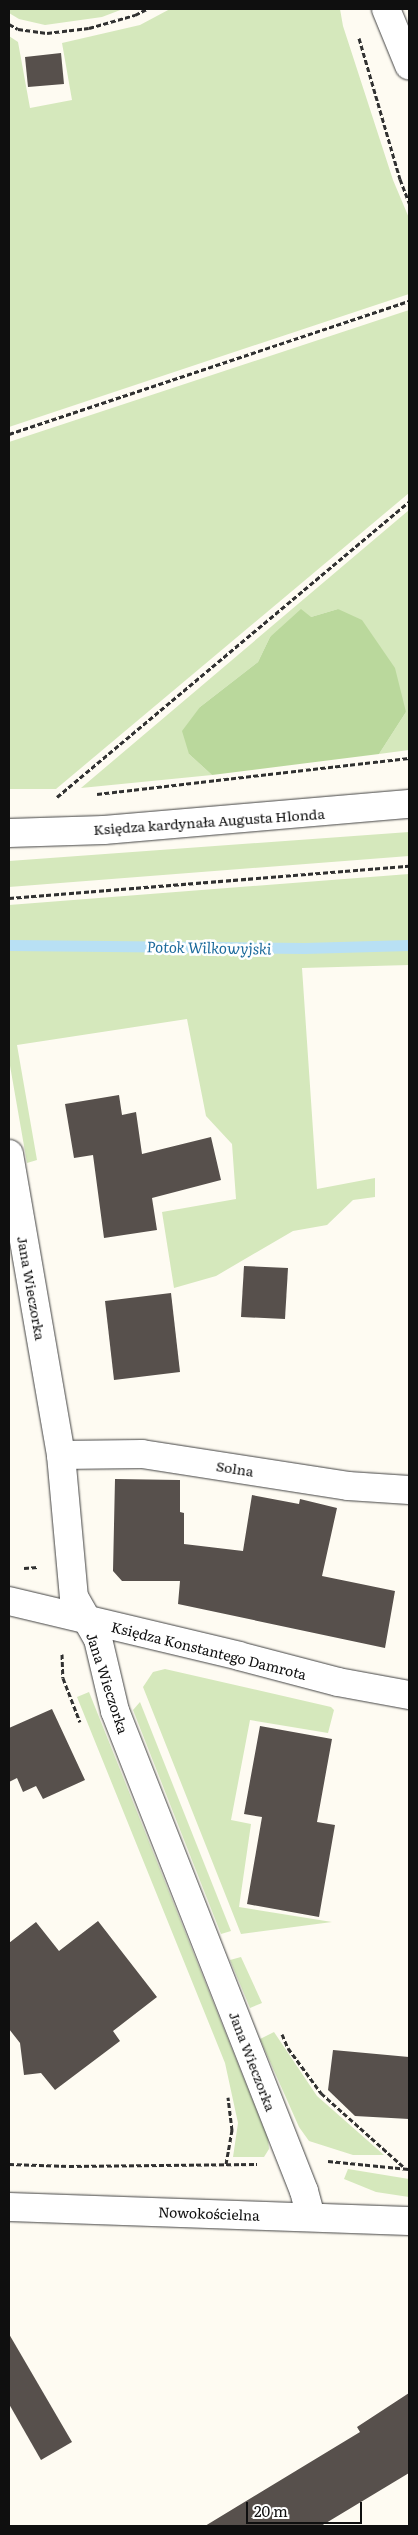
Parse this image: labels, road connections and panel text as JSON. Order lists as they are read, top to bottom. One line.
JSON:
{"streets":{"street":["Księdza kardynała Augusta Hlonda","Jana Wieczorka","Solna","Księdza Konstantego Damrota","Nowokościelna"]},"crossings":[["Jana Wieczorka","Solna"],["Jana Wieczorka","Księdza Konstantego Damrota"],["Jana Wieczorka","Nowokościelna"]],"water":["Potok Wilkowyjski"],"scale_bar":"20 m"}
